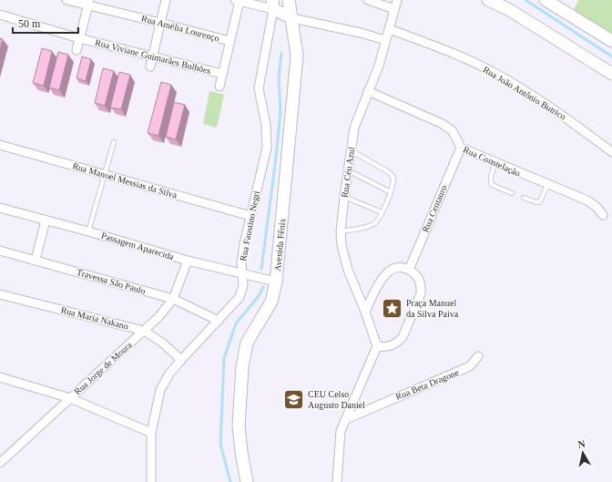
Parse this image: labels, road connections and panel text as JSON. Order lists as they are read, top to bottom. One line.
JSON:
{"streets":{"street":["Rua Amélia Lourenço","Rua Viviane Guimarães Bulhões","Rua João Antônio Butrico","Rua Constelação","Rua Céu Azul","Rua Manoel Messias da Silva","Rua Centauro","Rua Faustino Negri","Avenida Fênix","Passagem Aparecida","Travessa São Paulo","Rua Maria Nakano","Rua Jorge de Moura","Rua Beta Dragone"]},"crossings":[["Rua João Antônio Butrico","Rua Céu Azul"],["Rua Constelação","Rua Céu Azul"],["Rua Constelação","Rua Centauro"],["Rua Manoel Messias da Silva","Rua Faustino Negri"],["Rua Faustino Negri","Passagem Aparecida"],["Rua Faustino Negri","Travessa São Paulo"],["Rua Faustino Negri","Rua Maria Nakano"],["Avenida Fênix","Passagem Aparecida"],["Passagem Aparecida","Rua Jorge de Moura"],["Travessa São Paulo","Rua Jorge de Moura"],["Rua Maria Nakano","Rua Jorge de Moura"]],"places":{"place":["Praça Manuel da Silva Paiva"],"school or university":["CEU Celso Augusto Daniel"]},"scale_bar":"50 m","north":"top"}
